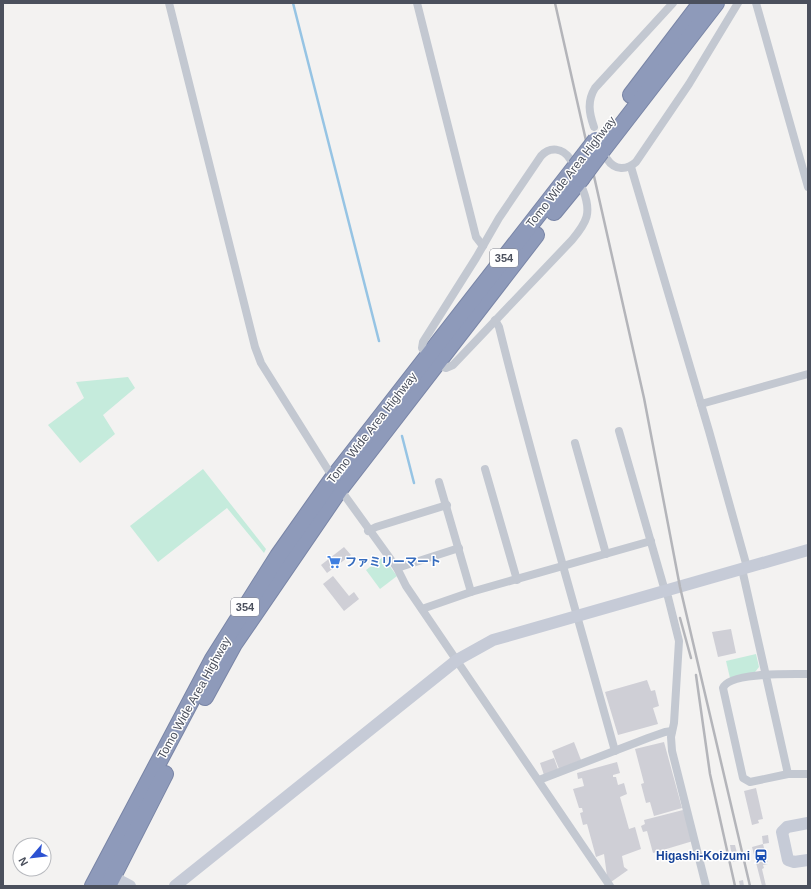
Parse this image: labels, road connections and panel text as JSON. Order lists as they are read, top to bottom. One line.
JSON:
{"streets":{"highway":["Tomo Wide Area Highway","354"]},"places":{"supermarket":["ファミリーマート"],"station":["Higashi-Koizumi"]},"north":"bottom left"}
